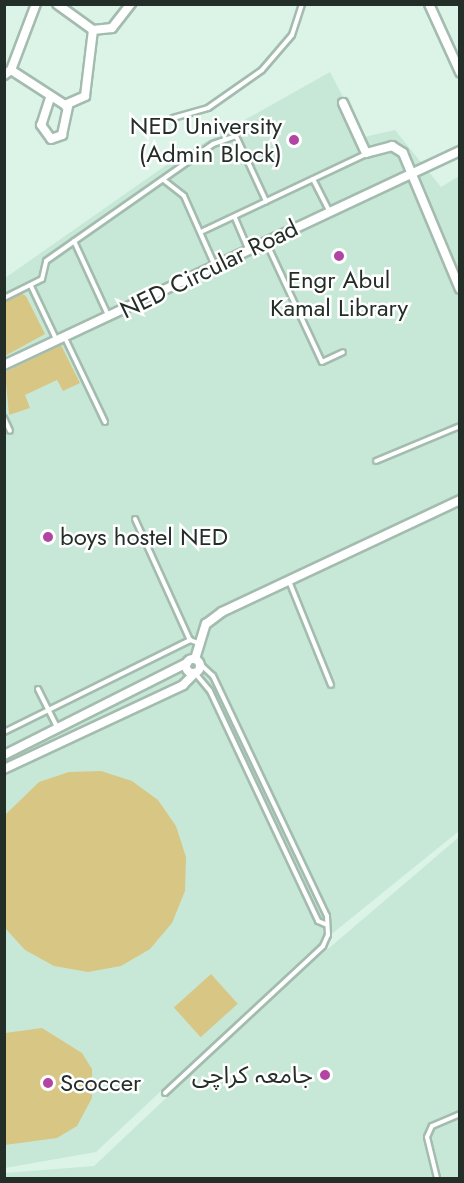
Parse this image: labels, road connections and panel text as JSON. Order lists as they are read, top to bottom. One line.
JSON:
{"streets":{"street":["NED Circular Road"]},"places":["NED University (Admin Block)","Engr Abul Kamal Library","boys hostel NED","جامعہ کراچی","Scoccer"]}
